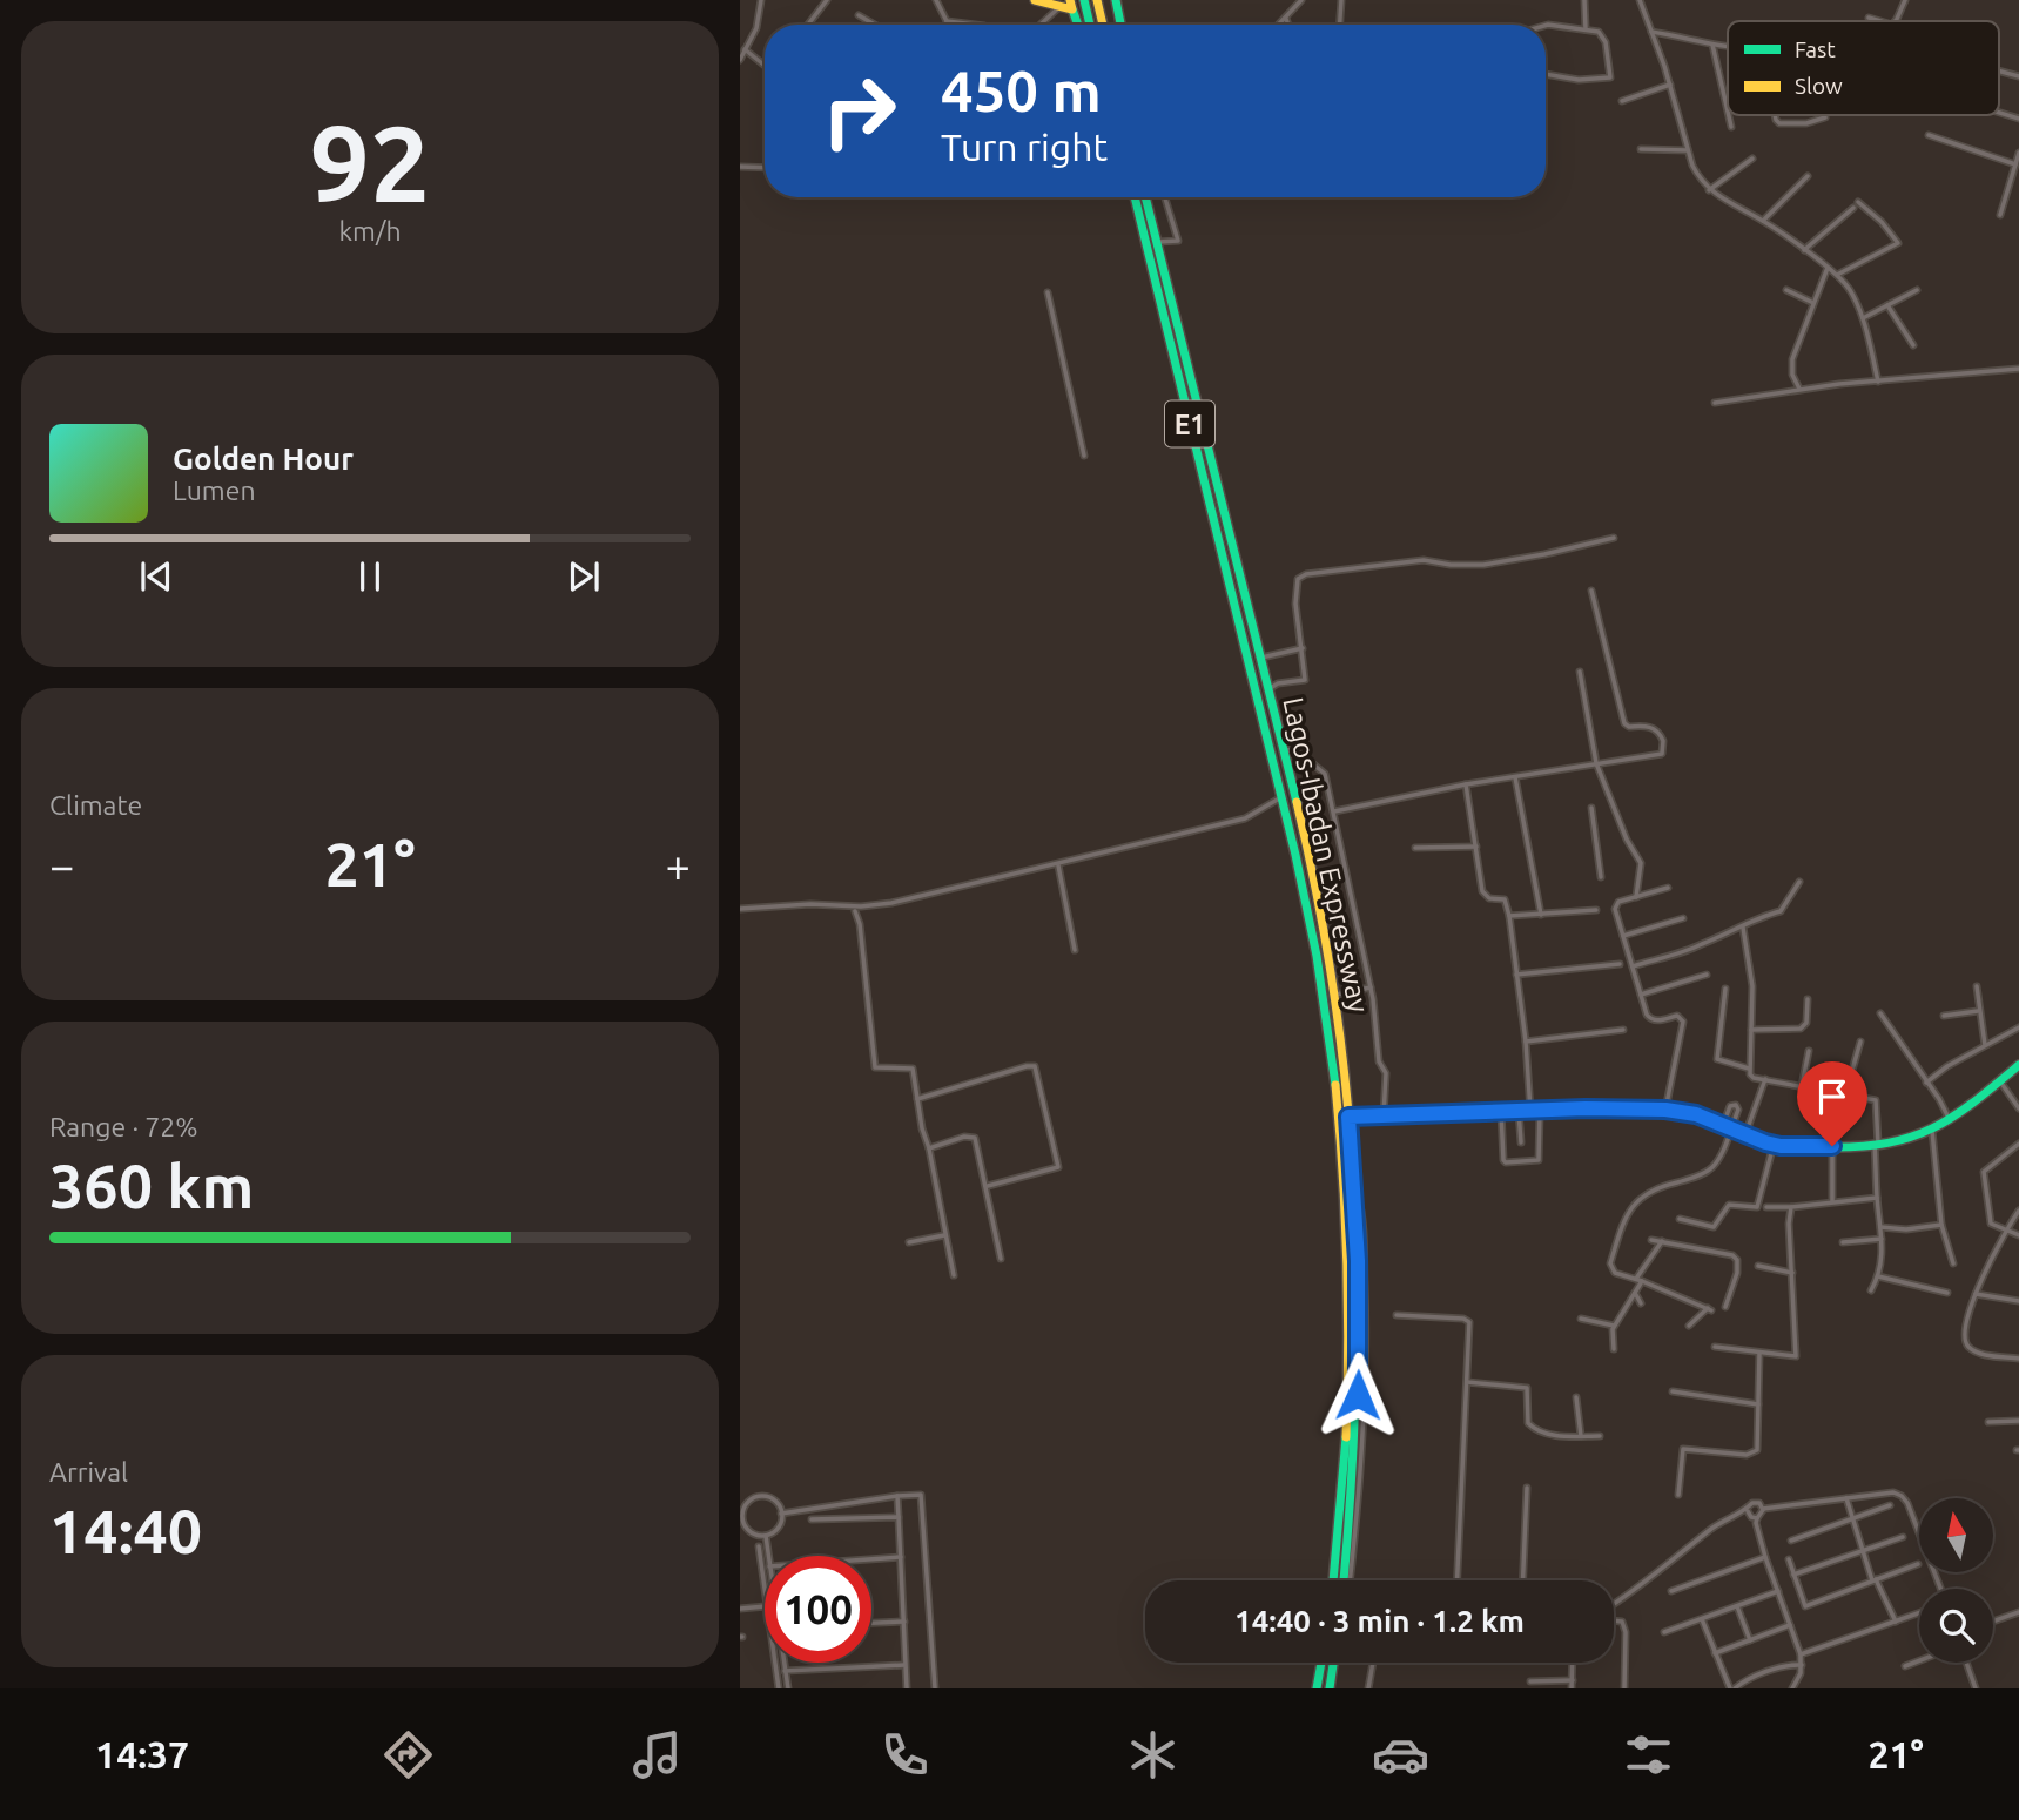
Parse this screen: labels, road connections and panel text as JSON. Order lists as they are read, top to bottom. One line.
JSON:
{"streets":{"main road":["E1","Lagos-Ibadan Expressway"]},"legend":["Fast","Slow"],"north":"top","page":{"tile":[["92","km/h"],"Climate",["Range · 72%","360 km"],["Arrival","14:40"]],"turn":["450 m","Turn right"],"song":["Golden Hour","Lumen"],"heat":["−","21°","+"],"limit":"100","trip":"14:40 · 3 min · 1.2 km","tabs":["14:37","21°"]}}
